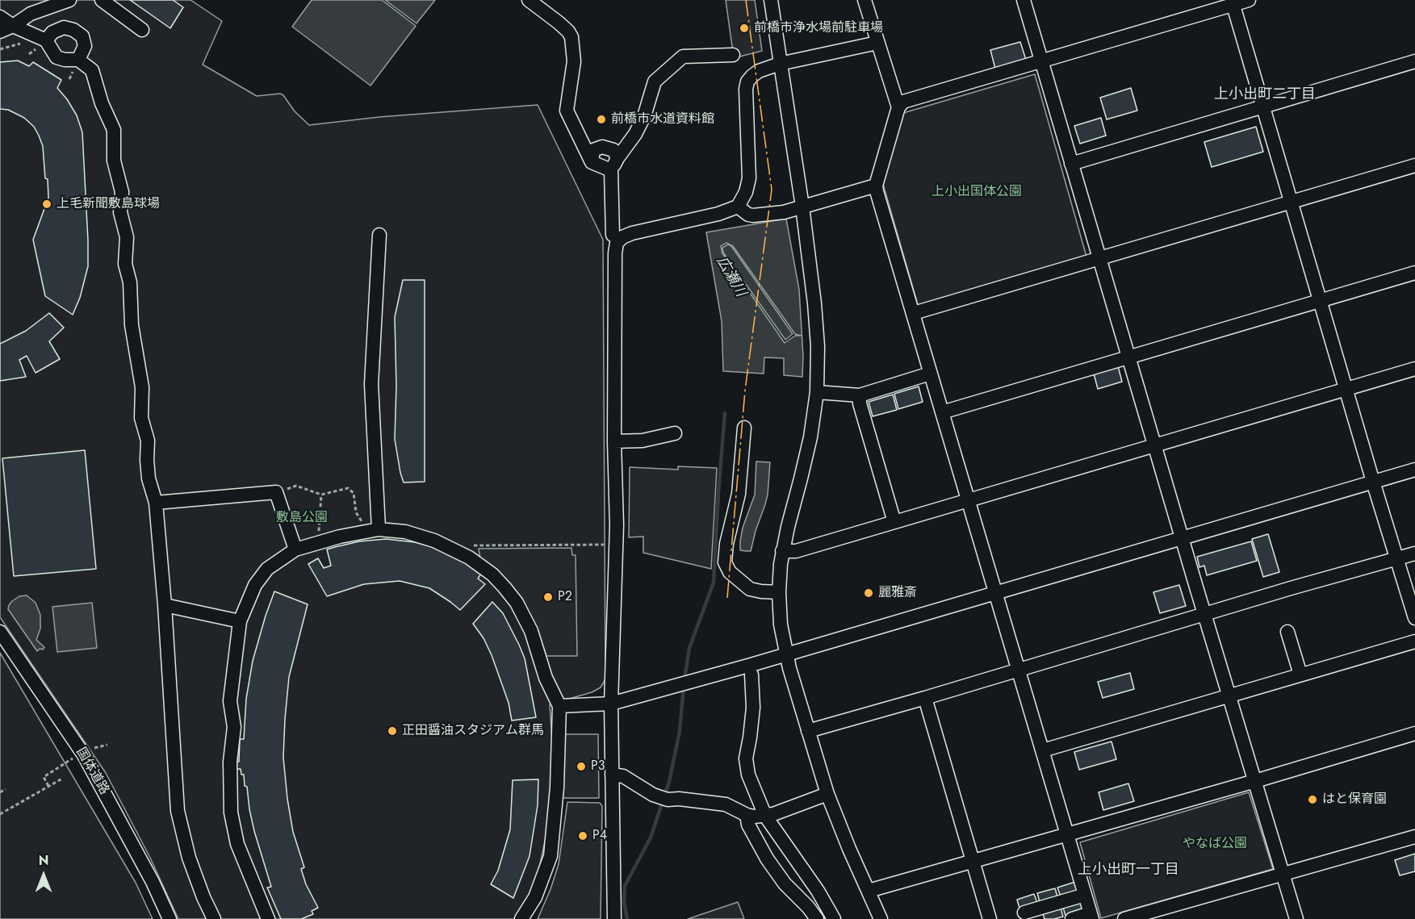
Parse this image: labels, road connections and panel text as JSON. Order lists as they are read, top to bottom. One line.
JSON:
{"streets":{"street":["国体道路"]},"districts":["上小出町二丁目","上小出町一丁目"],"water":["広瀬川"],"parks":["上小出国体公園","敷島公園","やなば公園"],"places":["前橋市浄水場前駐車場","前橋市水道資料館","上毛新聞敷島球場","麗雅斎","P2","正田醤油スタジアム群馬","P3","はと保育園","P4"],"north":"top"}
